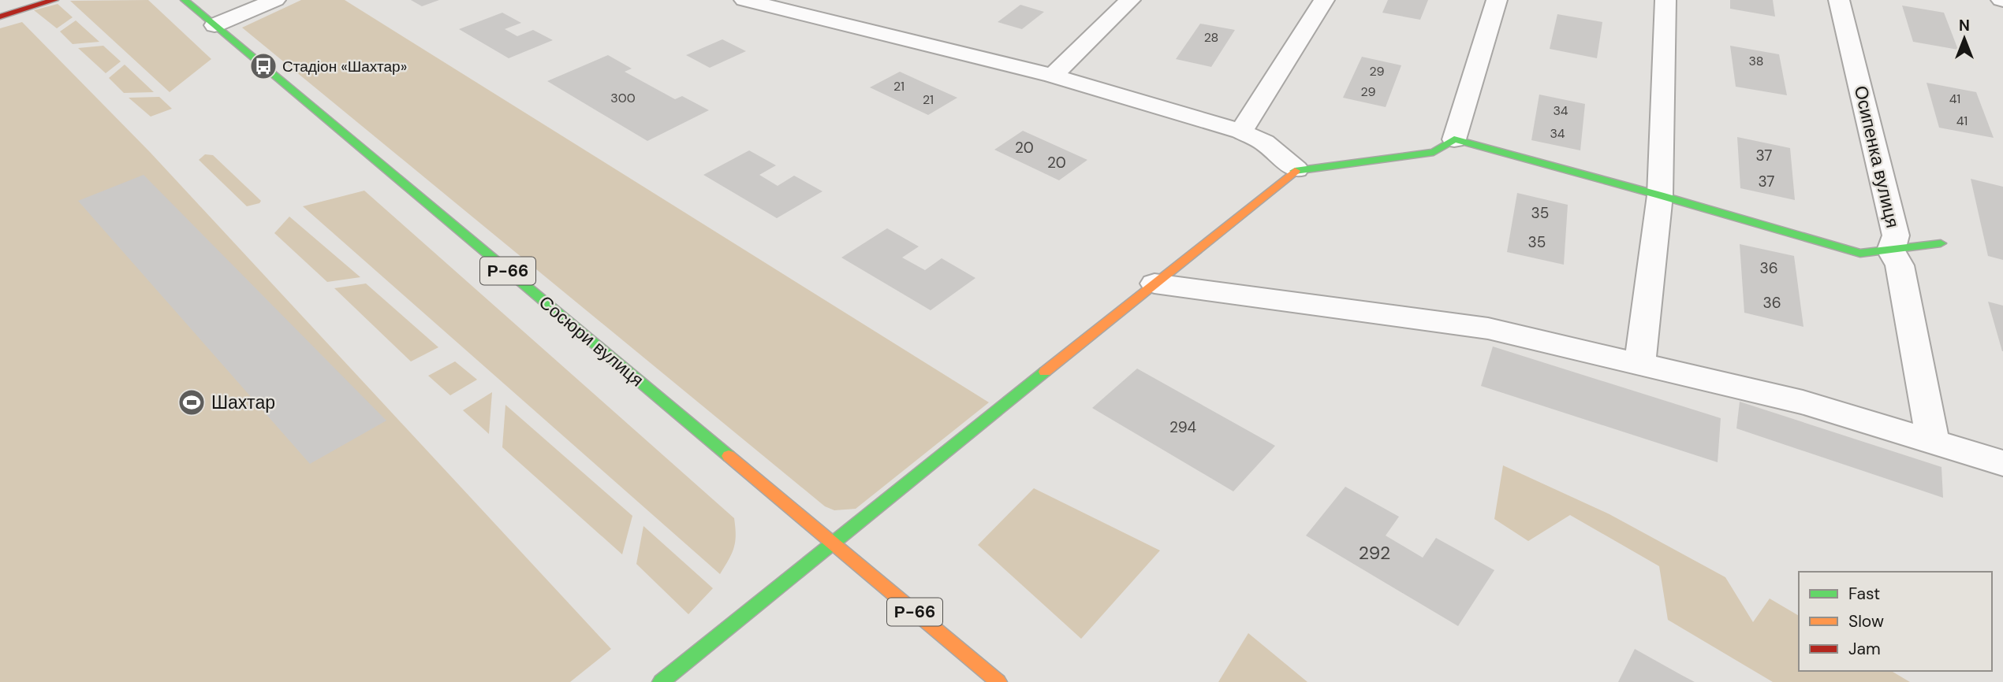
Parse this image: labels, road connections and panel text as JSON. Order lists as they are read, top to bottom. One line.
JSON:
{"streets":{"main road":["Р-66","Сосюри вулиця"],"street":["Осипенка вулиця"]},"places":{"bus stop":["Стадіон «Шахтар»"],"sports":["Шахтар"]},"house_numbers":["28","38","29","21","29","300","41","21","34","41","34","20","37","20","37","35","35","36","36","294","292"],"legend":["Fast","Slow","Jam"],"north":"top"}
